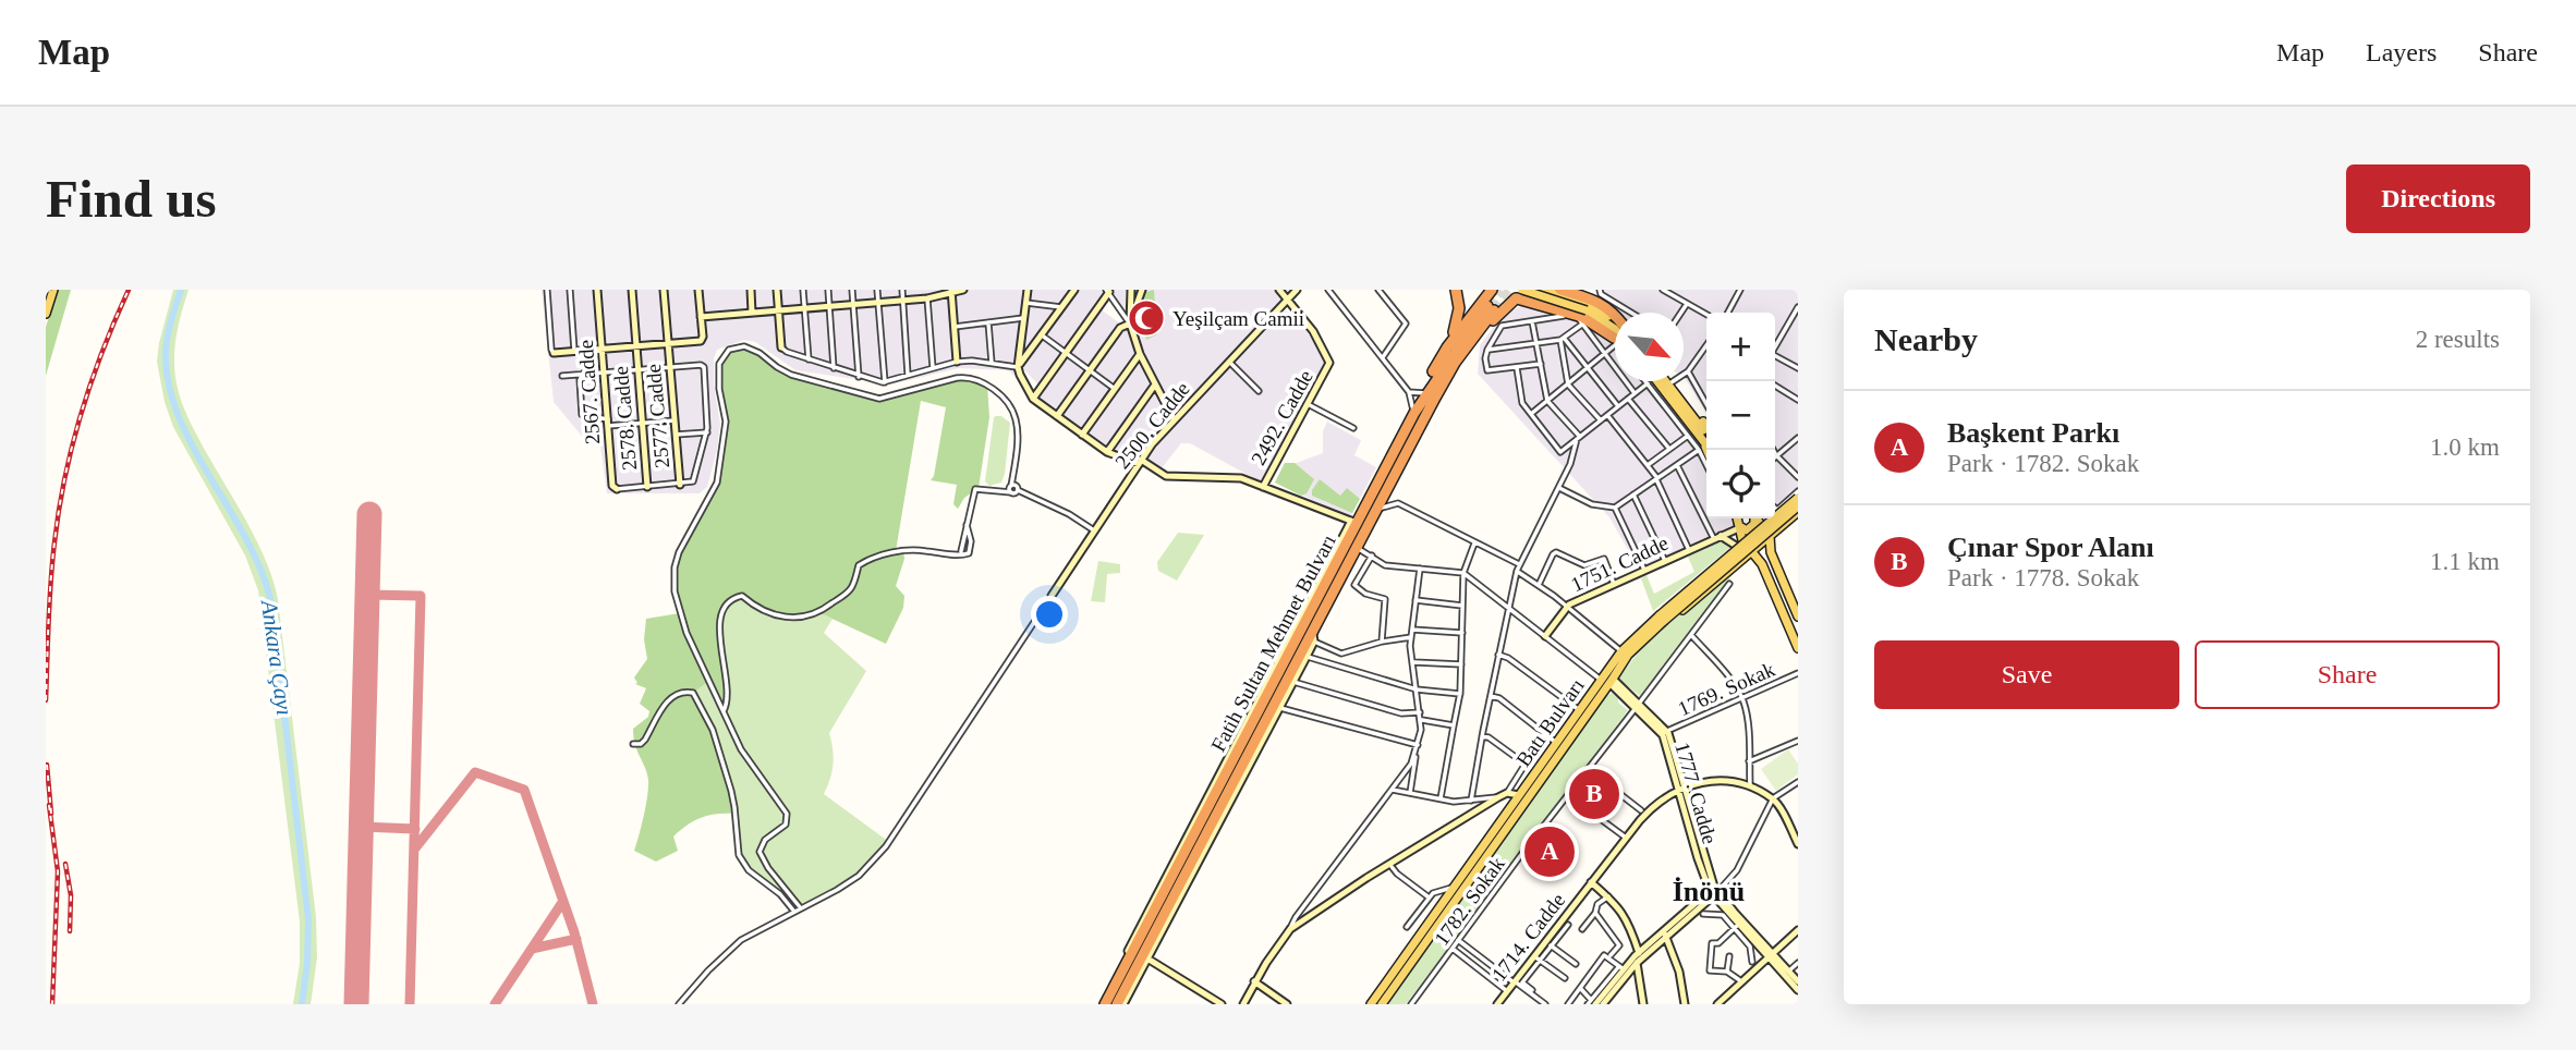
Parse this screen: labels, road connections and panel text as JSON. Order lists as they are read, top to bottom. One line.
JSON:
{"streets":{"highway":["Fatih Sultan Mehmet Bulvarı"],"main road":["Batı Bulvarı"],"street":["2567. Cadde","2577. Cadde","2492. Cadde","2578. Cadde","2500. Cadde","1751. Cadde","1769. Sokak","1777. Cadde","1782. Sokak","1714. Cadde"]},"crossings":[["2492. Cadde","2500. Cadde"],["1769. Sokak","1777. Cadde"],["Batı Bulvarı","1777. Cadde"],["1777. Cadde","1782. Sokak"],["1777. Cadde","1714. Cadde"]],"districts":["İnönü"],"water":["Ankara Çayı"],"places":{"mosque":["Yeşilçam Camii"]},"north":"bottom right","page":{"header":"Map","nav":["Map","Layers","Share"],"buttons":["Directions",["Save","Share"]],"title":"Find us","heading":["Nearby","2 results"],"map_buttons":["+","−"],"list":[{"mark":"A","name":"Başkent Parkı","note":"Park · 1782. Sokak","value":"1.0 km"},{"mark":"B","name":"Çınar Spor Alanı","note":"Park · 1778. Sokak","value":"1.1 km"}],"pins":["B","A"]}}
